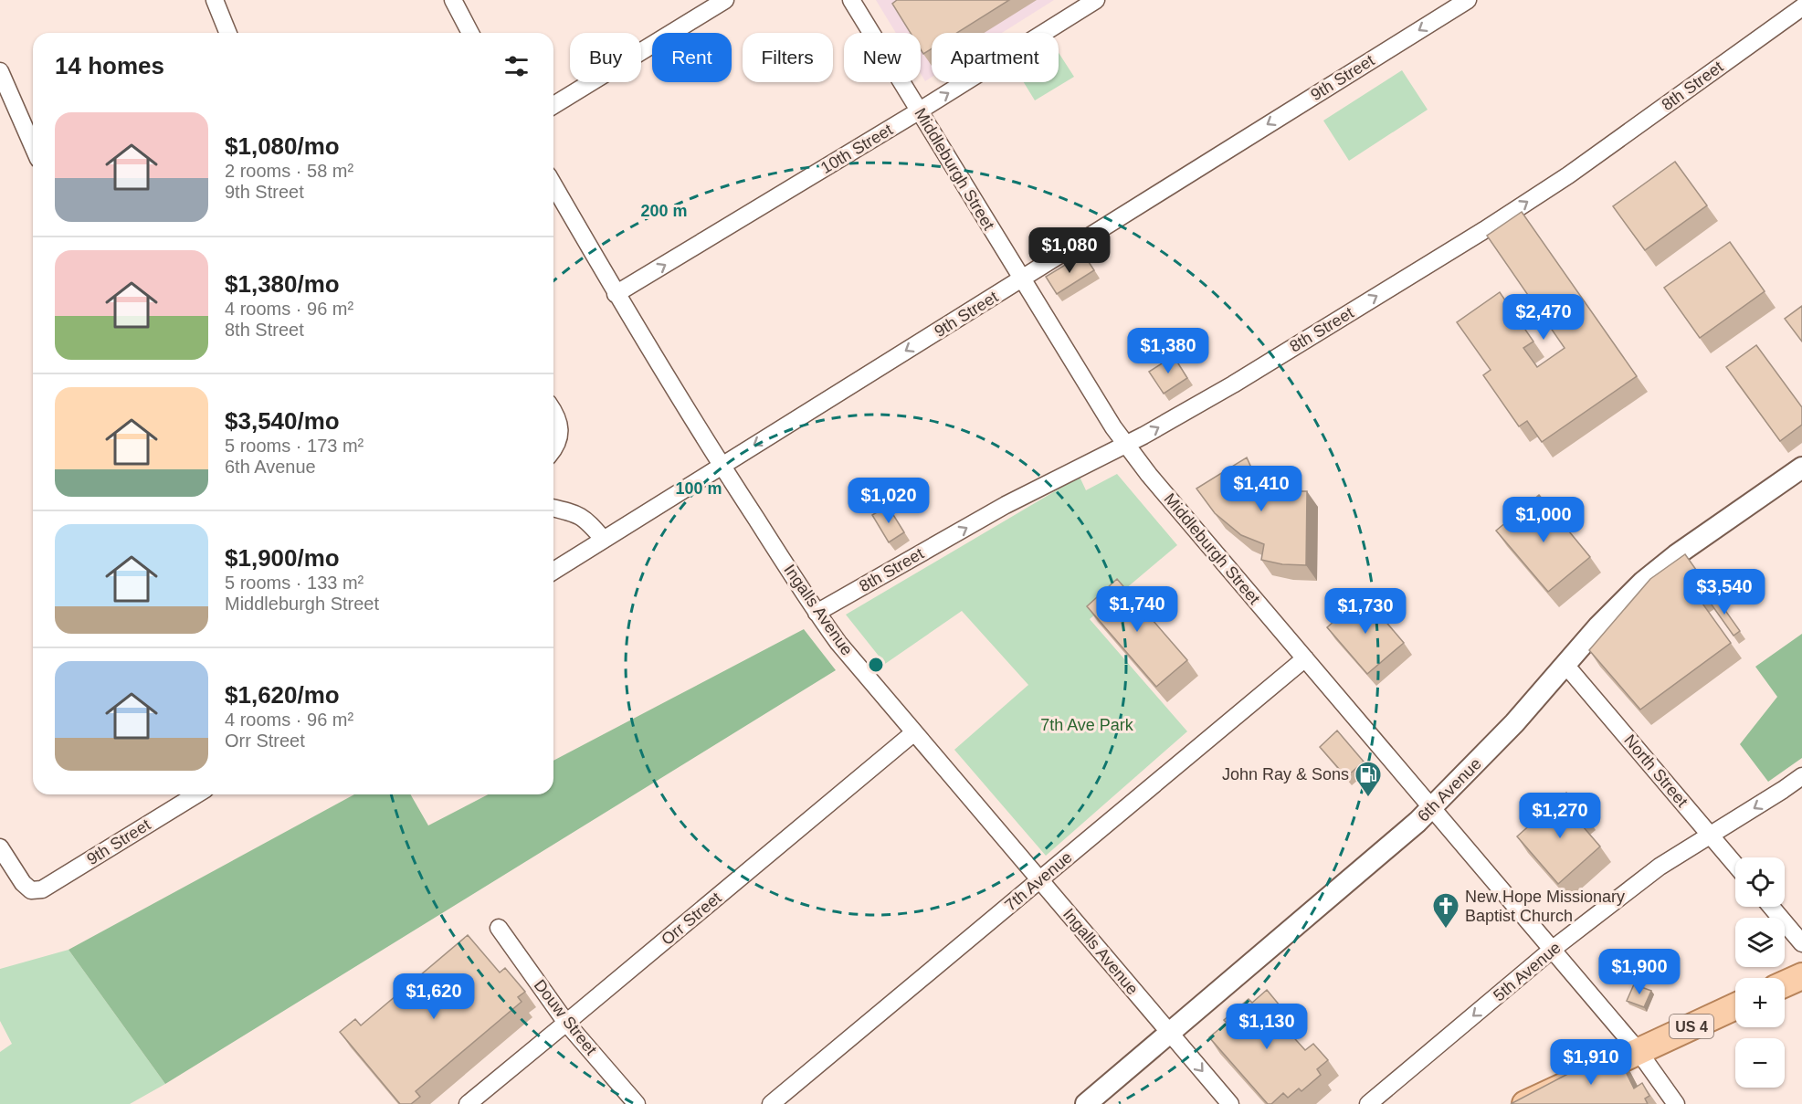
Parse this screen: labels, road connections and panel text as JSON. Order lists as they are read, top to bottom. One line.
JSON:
{"streets":{"main road":["US 4"],"street":["9th Street","8th Street","10th Street","Middleburgh Street","Ingalls Avenue","North Street","6th Avenue","7th Avenue","Orr Street","5th Avenue","Douw Street"]},"crossings":[["9th Street","Middleburgh Street"],["9th Street","Ingalls Avenue"],["8th Street","Middleburgh Street"],["8th Street","Ingalls Avenue"],["10th Street","Middleburgh Street"],["10th Street","Ingalls Avenue"],["Middleburgh Street","6th Avenue"],["Middleburgh Street","7th Avenue"],["Middleburgh Street","5th Avenue"],["Middleburgh Street","US 4"],["Ingalls Avenue","6th Avenue"],["Ingalls Avenue","7th Avenue"],["Ingalls Avenue","Orr Street"],["North Street","6th Avenue"],["North Street","5th Avenue"],["Orr Street","Douw Street"]],"one_way":["9th Street","8th Street","10th Street","5th Avenue"],"parks":["7th Ave Park"],"places":{"fuel station":["John Ray & Sons"],"church":["New Hope Missionary Baptist Church"]},"page":{"chip":["Buy","Rent","Filters","New","Apartment"],"heading":"14 homes","list":[{"name":"$1,080/mo","note":"2 rooms · 58 m² · 9th Street"},{"name":"$1,380/mo","note":"4 rooms · 96 m² · 8th Street"},{"name":"$3,540/mo","note":"5 rooms · 173 m² · 6th Avenue"},{"name":"$1,900/mo","note":"5 rooms · 133 m² · Middleburgh Street"},{"name":"$1,620/mo","note":"4 rooms · 96 m² · Orr Street"}],"price":["$1,080","$2,470","$1,380","$1,410","$1,020","$1,000","$3,540","$1,740","$1,730","$1,270","$1,900","$1,620","$1,130","$1,910"],"map_buttons":["+","−"]},"rings":["200 m","100 m"]}
